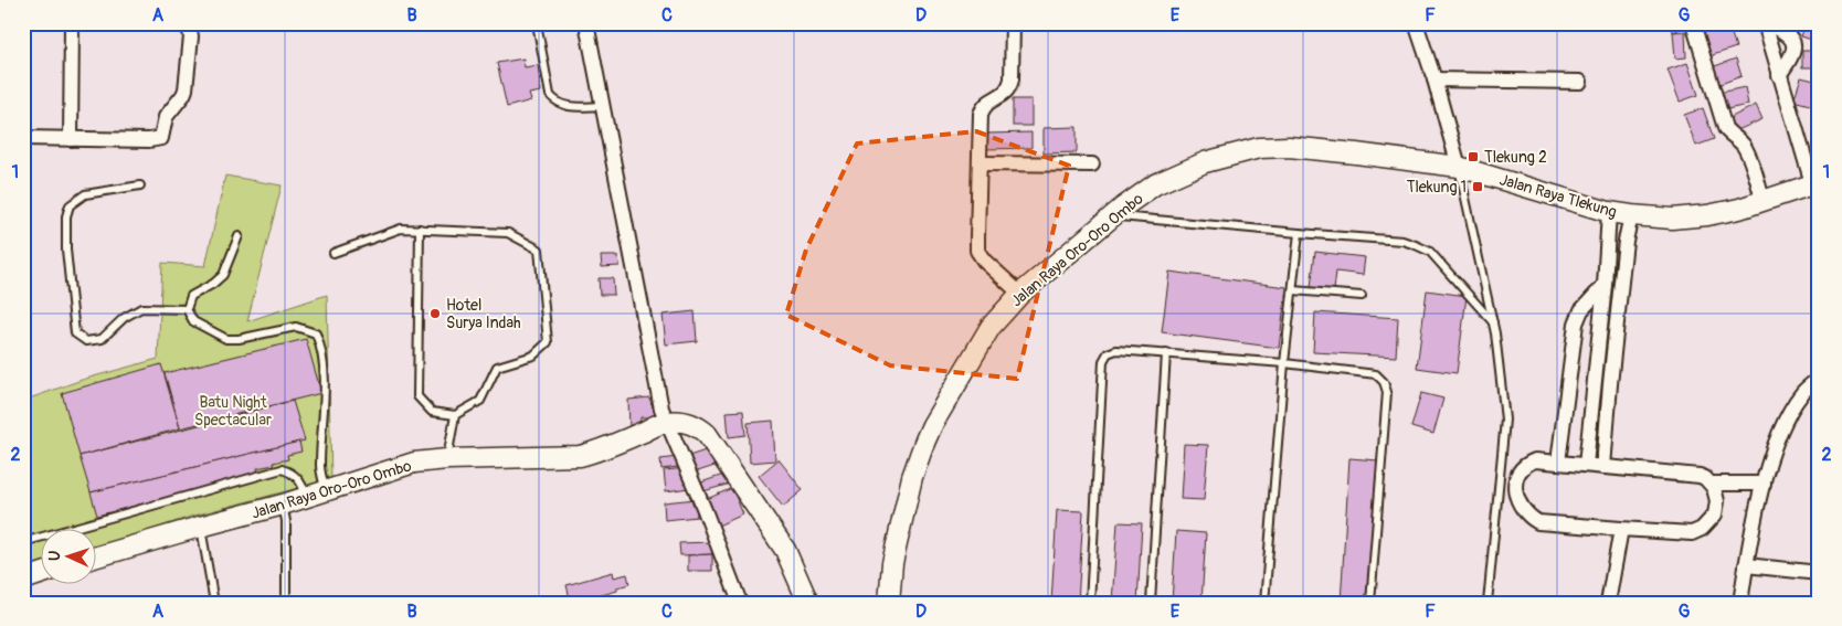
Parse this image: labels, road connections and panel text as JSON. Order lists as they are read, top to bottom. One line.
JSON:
{"streets":{"main road":["Jalan Raya Tlekung","Jalan Raya Oro-Oro Ombo"]},"crossings":[["Jalan Raya Tlekung","Jalan Raya Oro-Oro Ombo"]],"parks":["Batu Night Spectacular"],"places":{"transit":["Tlekung 2","Tlekung 1"],"other":["Hotel Surya Indah"]},"north":"left","grid":{"columns":["A","B","C","D","E","F","G"],"rows":["1","2"]}}
